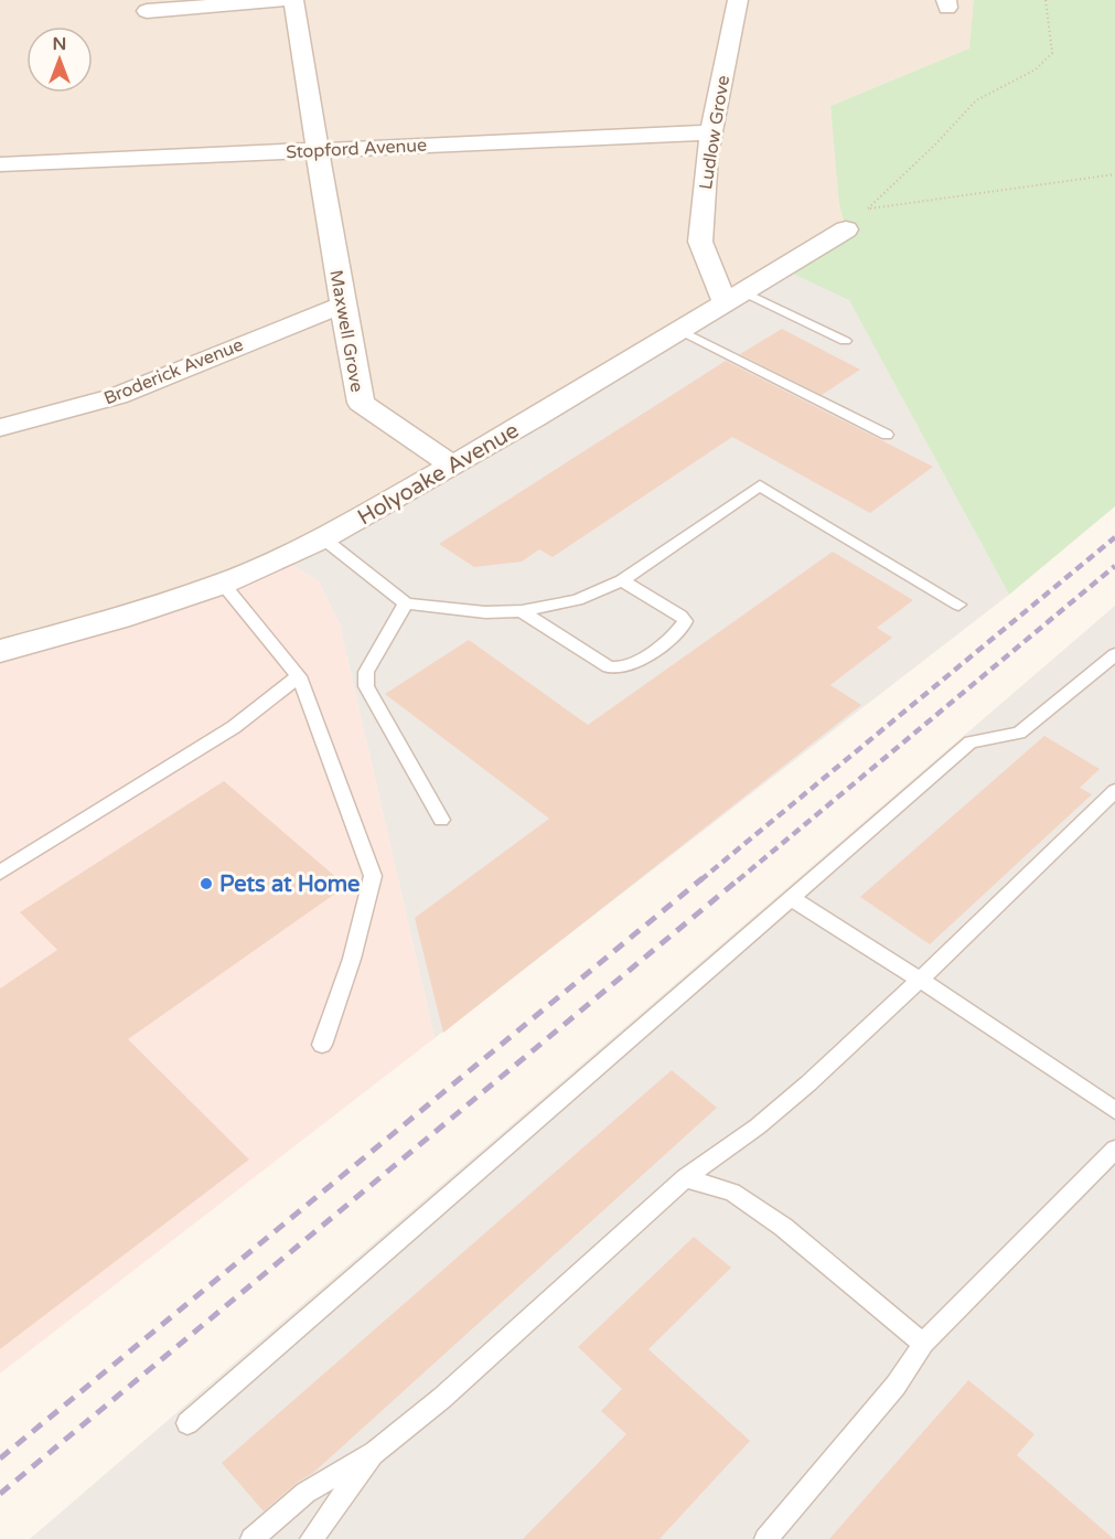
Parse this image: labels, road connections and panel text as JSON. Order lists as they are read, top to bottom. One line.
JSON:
{"streets":{"street":["Ludlow Grove","Stopford Avenue","Maxwell Grove","Broderick Avenue","Holyoake Avenue"]},"crossings":[["Ludlow Grove","Stopford Avenue"],["Ludlow Grove","Holyoake Avenue"],["Stopford Avenue","Maxwell Grove"],["Maxwell Grove","Broderick Avenue"],["Maxwell Grove","Holyoake Avenue"]],"places":["Pets at Home"],"north":"top"}
